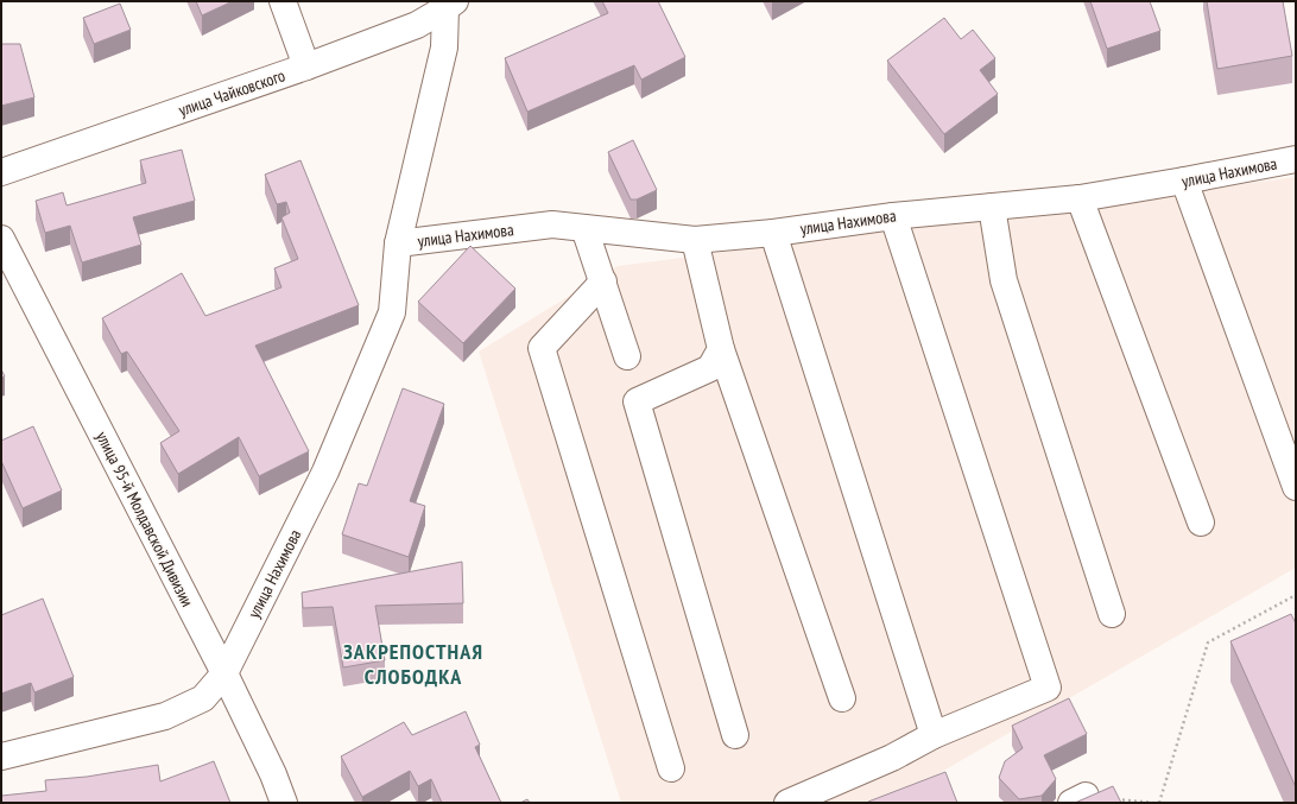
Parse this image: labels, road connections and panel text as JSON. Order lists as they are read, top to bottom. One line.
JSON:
{"streets":{"street":["улица Чайковского","улица Нахимова","улица 95-й Молдавской Дивизии"]},"crossings":[["улица Чайковского","улица Нахимова"],["улица Нахимова","улица 95-й Молдавской Дивизии"]],"districts":["ЗАКРЕПОСТНАЯ СЛОБОДКА"]}
